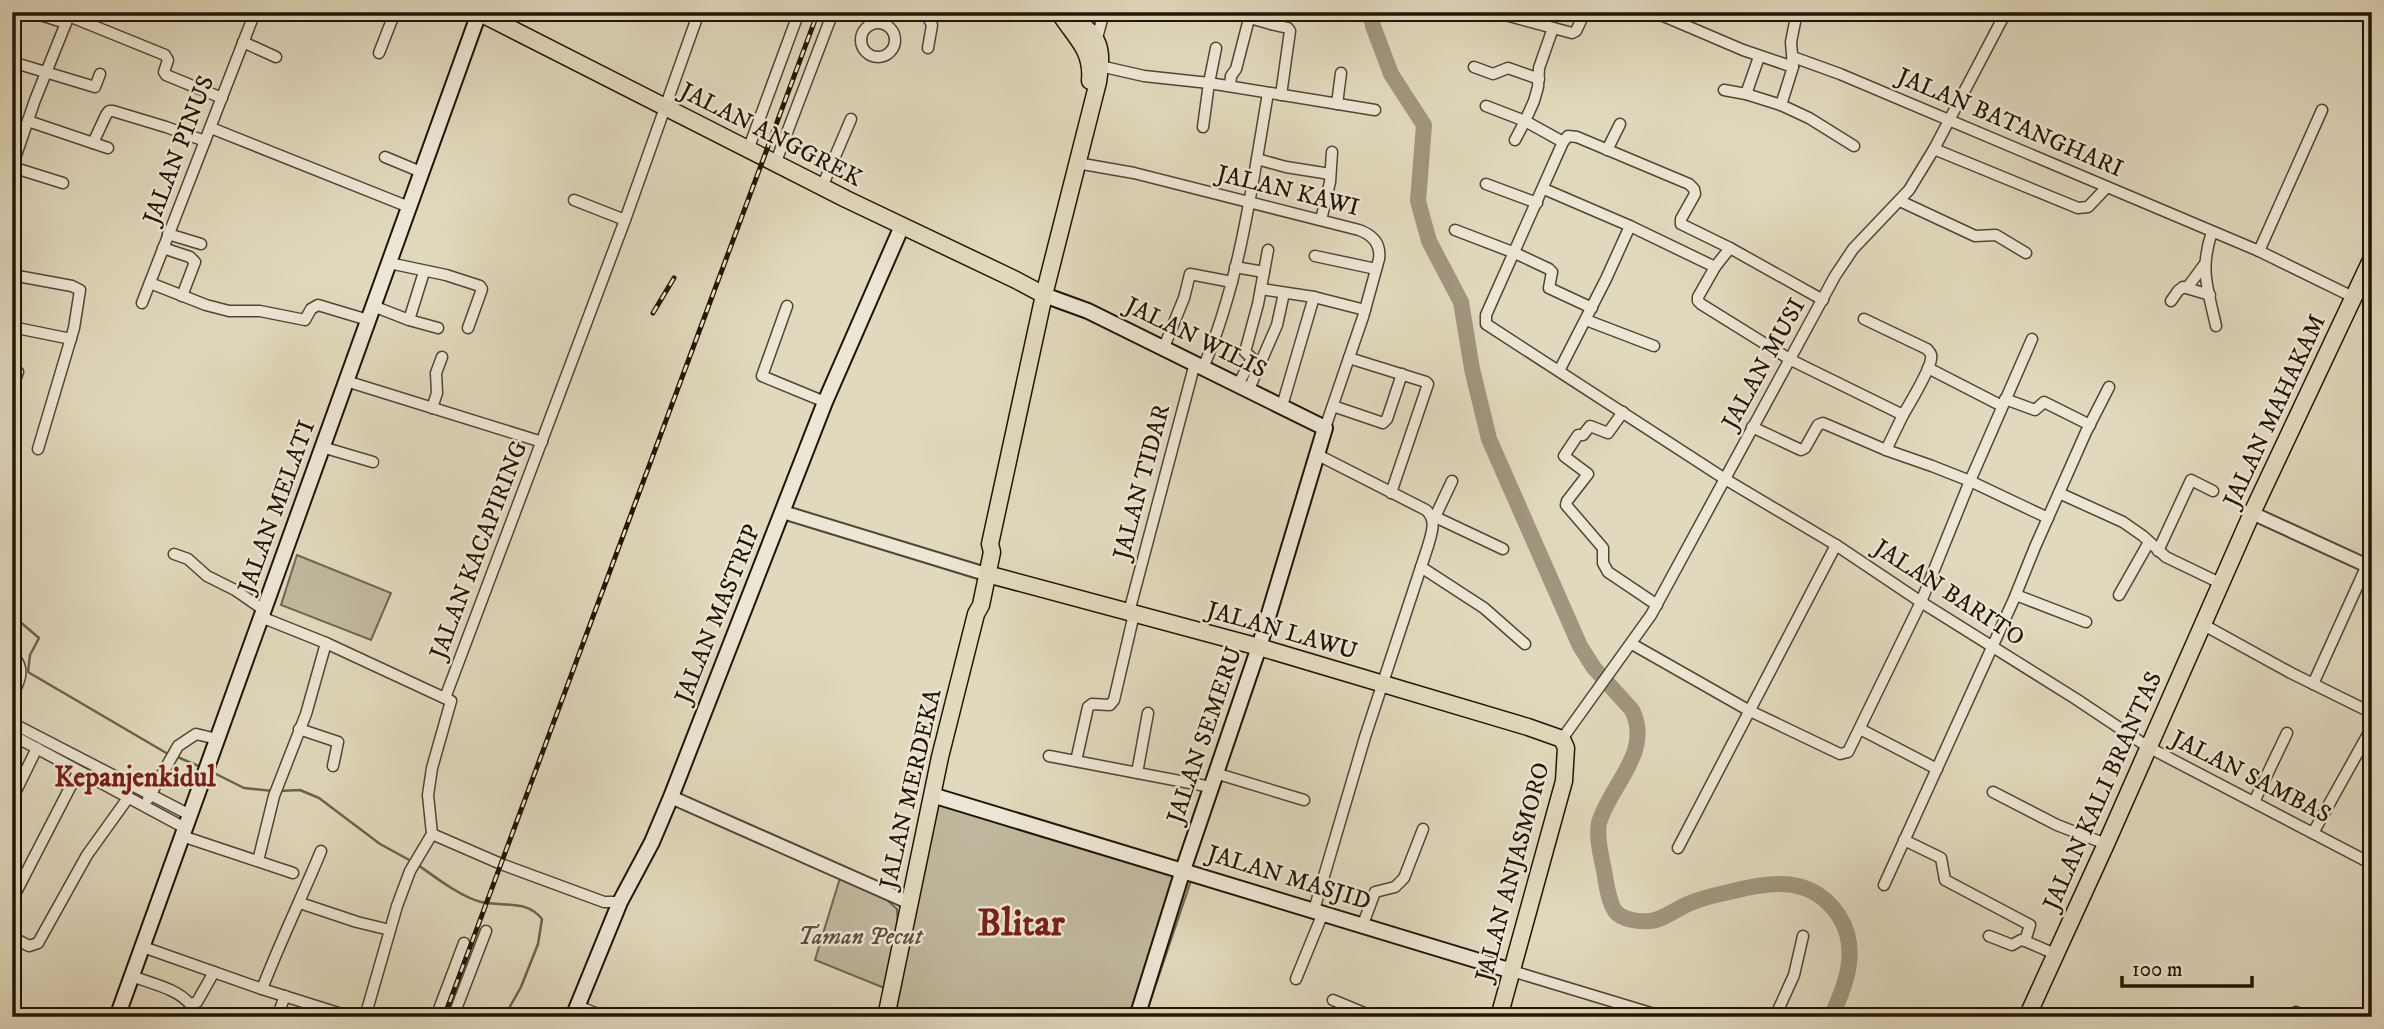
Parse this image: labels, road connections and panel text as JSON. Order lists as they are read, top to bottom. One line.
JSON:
{"streets":{"main road":["JALAN ANGGREK","JALAN WILIS","JALAN MAHAKAM","JALAN MELATI","JALAN MASTRIP","JALAN LAWU","JALAN SEMERU","JALAN MERDEKA","JALAN KALI BRANTAS","JALAN ANJASMORO","JALAN MASJID"],"street":["JALAN BATANGHARI","JALAN PINUS","JALAN KAWI","JALAN MUSI","JALAN TIDAR","JALAN KACAPIRING","JALAN BARITO","JALAN SAMBAS"]},"crossings":[["JALAN BATANGHARI","JALAN MUSI"],["JALAN BATANGHARI","JALAN MAHAKAM"],["JALAN ANGGREK","JALAN WILIS"],["JALAN ANGGREK","JALAN MELATI"],["JALAN ANGGREK","JALAN KACAPIRING"],["JALAN ANGGREK","JALAN MASTRIP"],["JALAN ANGGREK","JALAN MERDEKA"],["JALAN KAWI","JALAN WILIS"],["JALAN KAWI","JALAN TIDAR"],["JALAN KAWI","JALAN SEMERU"],["JALAN KAWI","JALAN MERDEKA"],["JALAN WILIS","JALAN TIDAR"],["JALAN WILIS","JALAN SEMERU"],["JALAN WILIS","JALAN MERDEKA"],["JALAN MUSI","JALAN BARITO"],["JALAN MUSI","JALAN LAWU"],["JALAN MUSI","JALAN ANJASMORO"],["JALAN MAHAKAM","JALAN KALI BRANTAS"],["JALAN TIDAR","JALAN LAWU"],["JALAN BARITO","JALAN SAMBAS"],["JALAN BARITO","JALAN KALI BRANTAS"],["JALAN LAWU","JALAN SEMERU"],["JALAN LAWU","JALAN MERDEKA"],["JALAN LAWU","JALAN ANJASMORO"],["JALAN SEMERU","JALAN MASJID"],["JALAN SAMBAS","JALAN KALI BRANTAS"],["JALAN MERDEKA","JALAN MASJID"],["JALAN ANJASMORO","JALAN MASJID"]],"districts":["Kepanjenkidul","Blitar"],"parks":["Taman Pecut"],"scale_bar":"100 m"}
